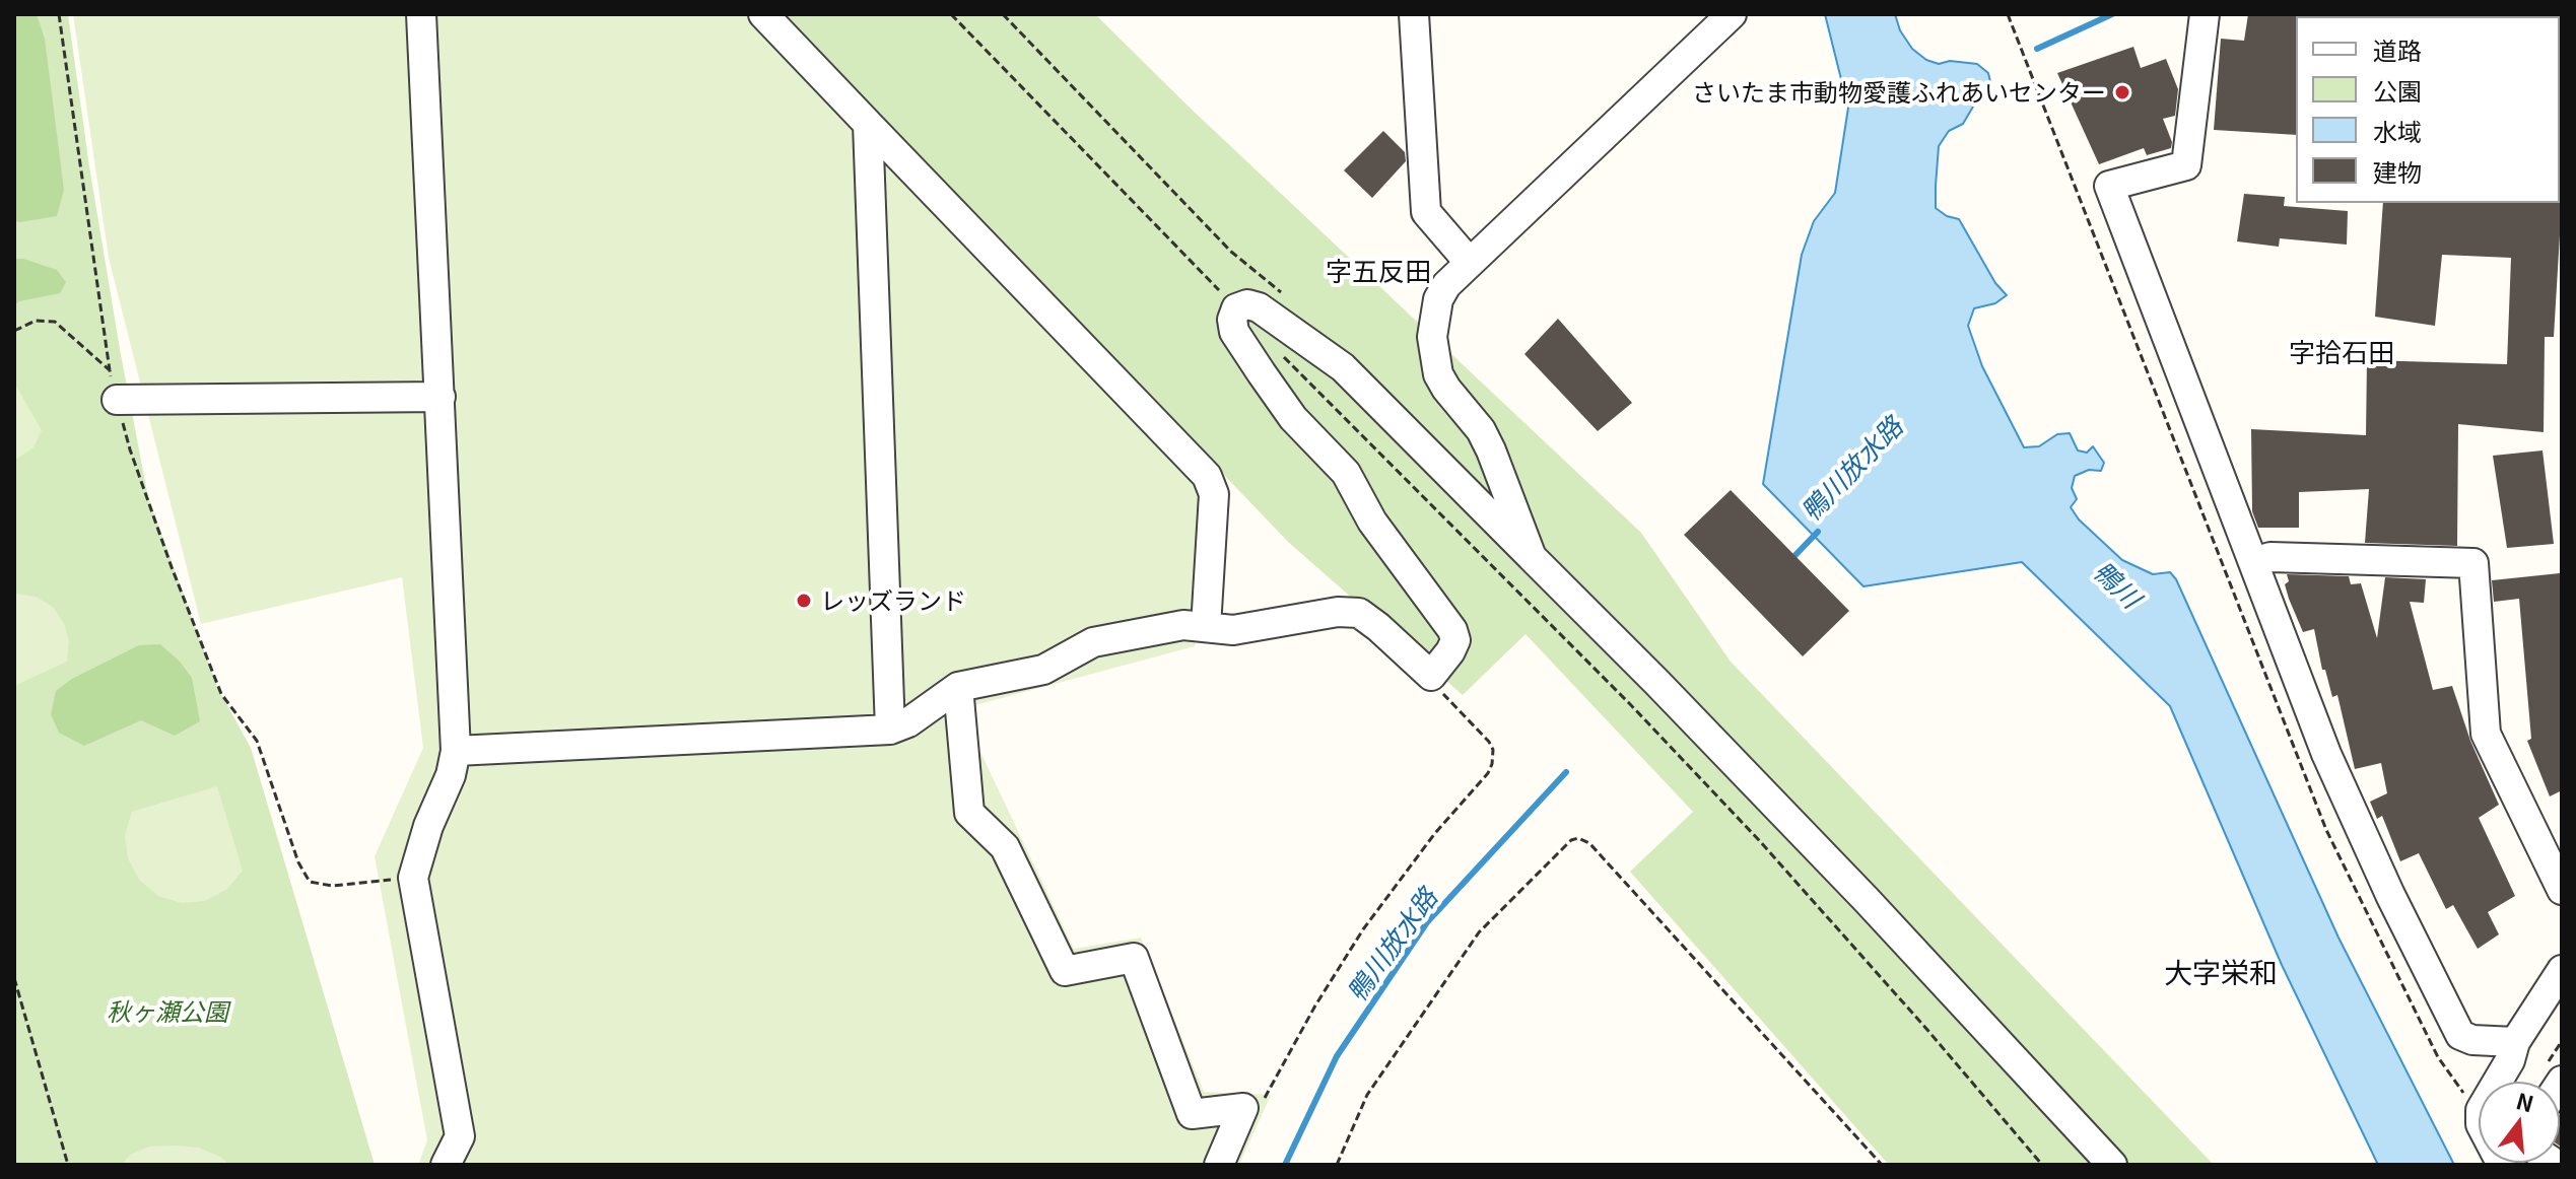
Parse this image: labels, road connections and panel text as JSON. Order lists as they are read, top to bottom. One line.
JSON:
{"districts":["字五反田","字拾石田","大字栄和"],"water":["鴨川放水路","鴨川"],"parks":["秋ヶ瀬公園"],"places":["さいたま市動物愛護ふれあいセンター","レッズランド"],"legend":["道路","公園","水域","建物"],"north":"top"}
